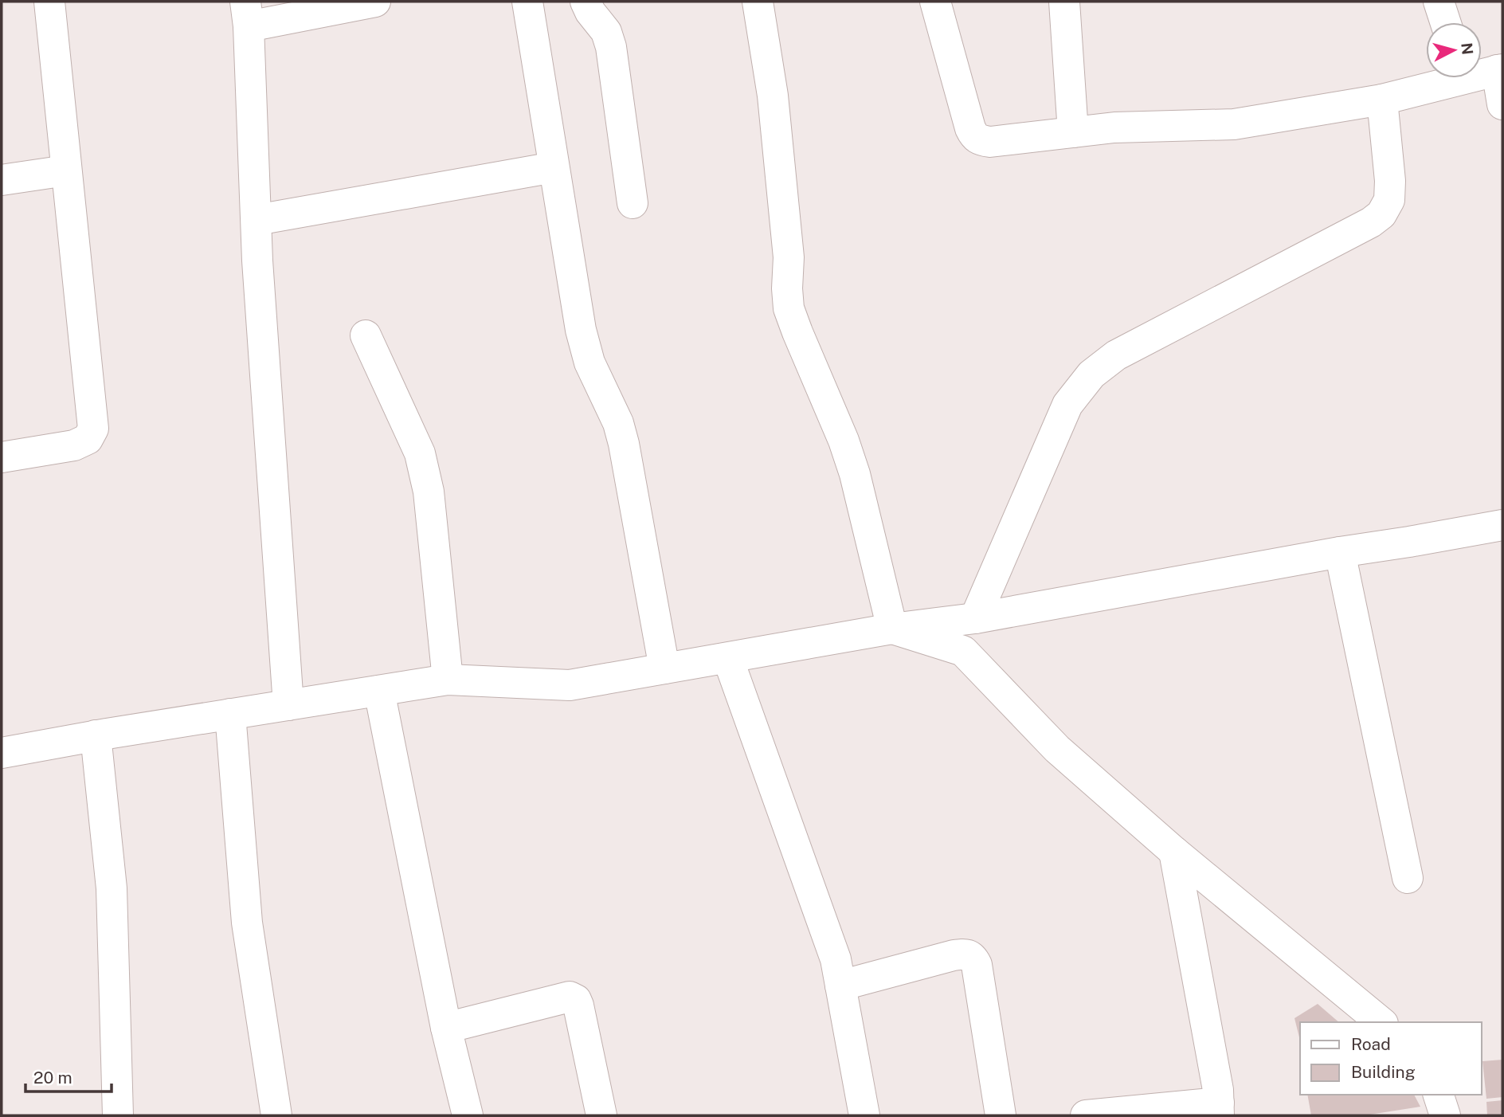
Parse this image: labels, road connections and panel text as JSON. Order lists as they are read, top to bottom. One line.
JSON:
{"legend":["Road","Building"],"scale_bar":"20 m","north":"right"}
